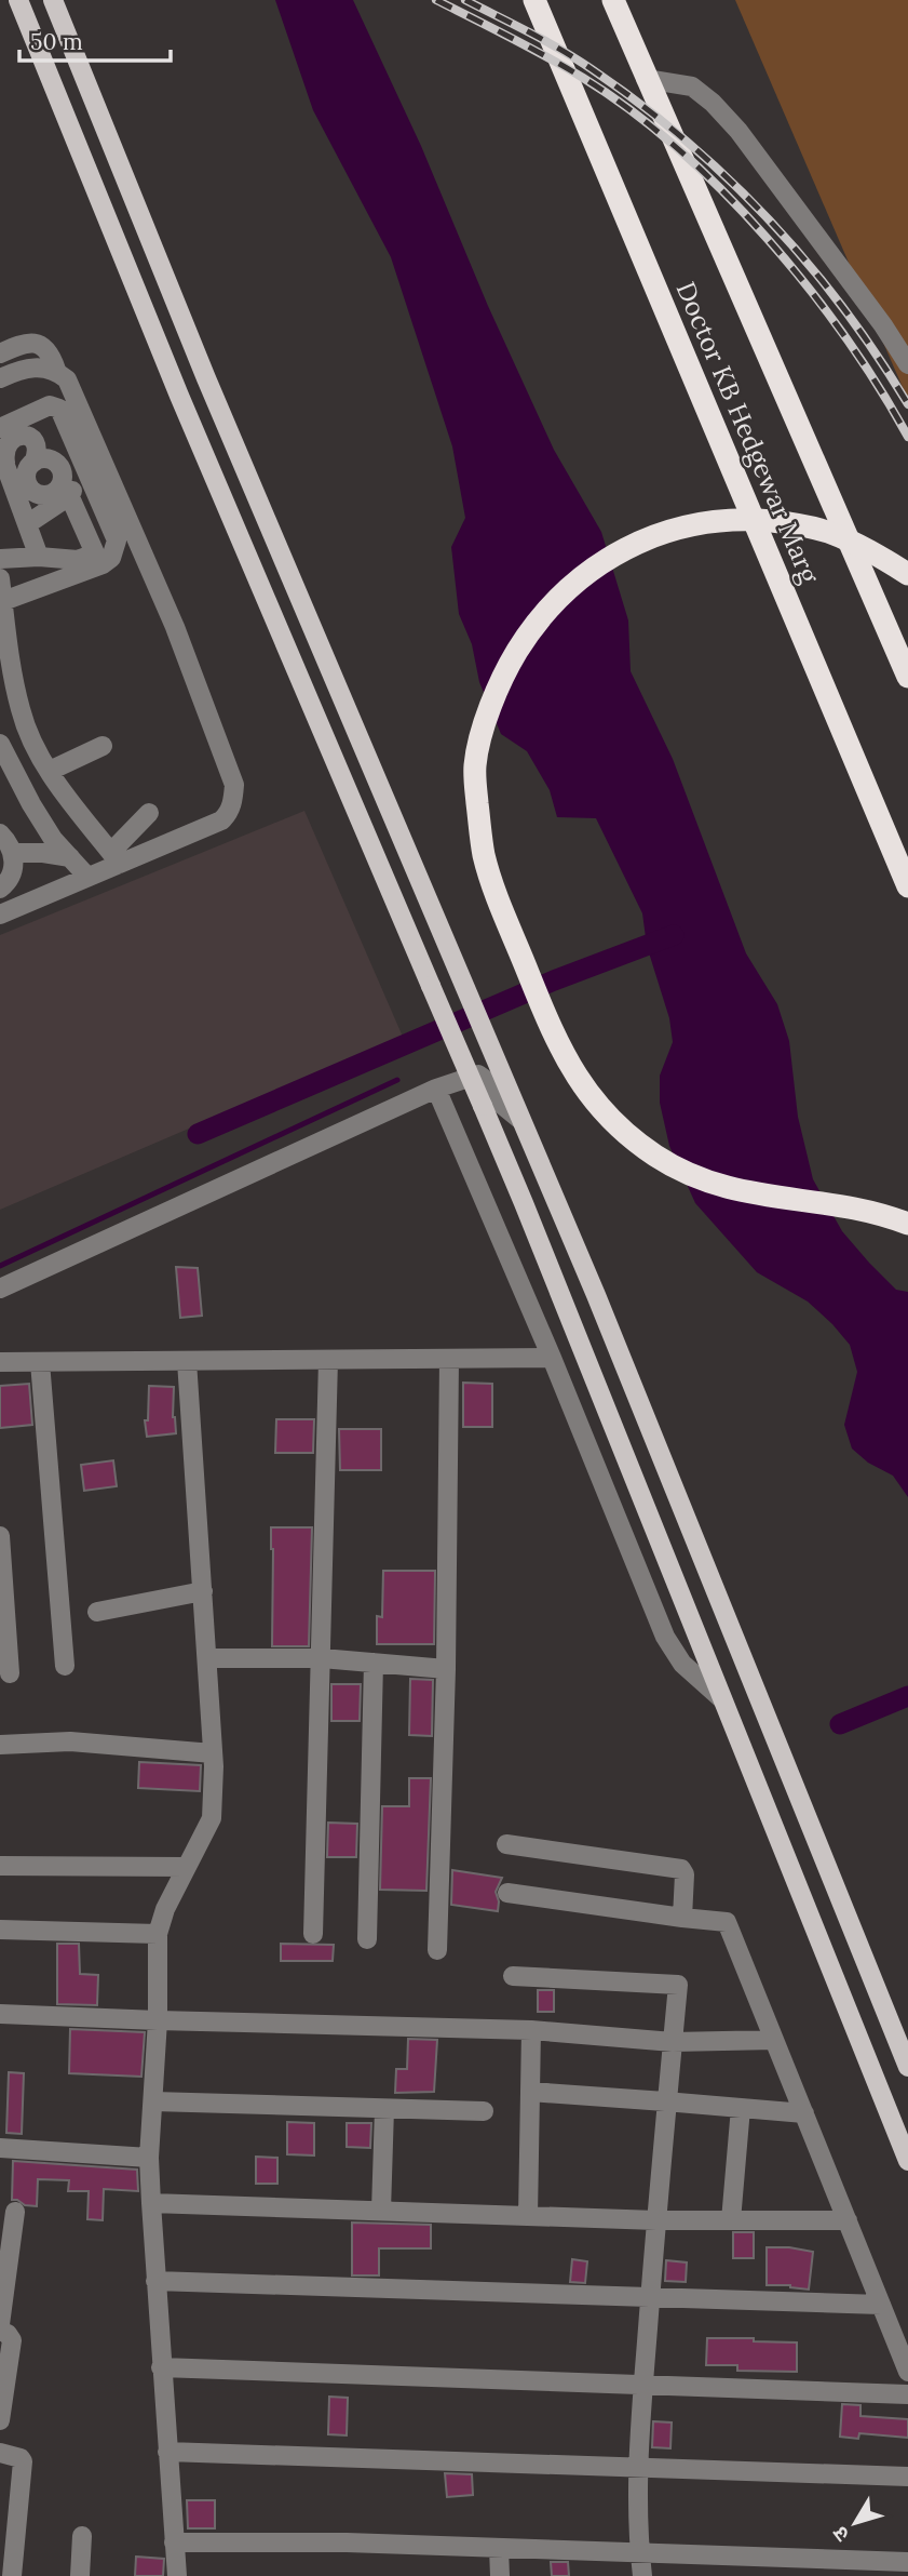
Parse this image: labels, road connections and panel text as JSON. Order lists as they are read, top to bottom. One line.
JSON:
{"streets":{"highway":["Doctor KB Hedgewar Marg"]},"scale_bar":"50 m","north":"bottom left"}
